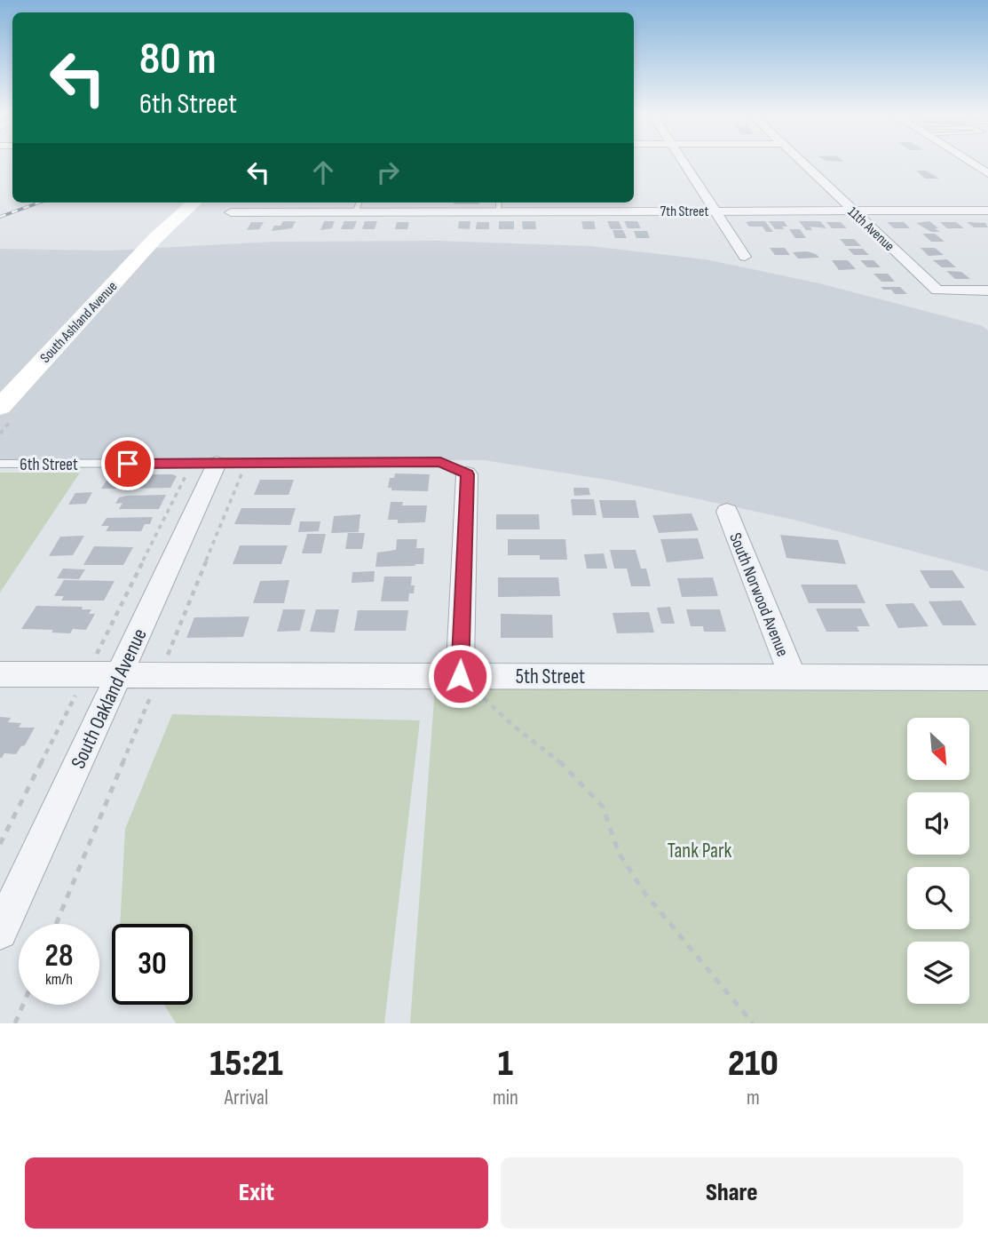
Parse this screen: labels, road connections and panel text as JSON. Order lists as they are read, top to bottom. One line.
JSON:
{"streets":{"main road":["South Ashland Avenue"],"street":["7th Street","11th Avenue","South Norwood Avenue","5th Street","South Oakland Avenue"],"lane":["6th Street"]},"crossings":[["7th Street","11th Avenue"],["6th Street","South Oakland Avenue"],["South Norwood Avenue","5th Street"],["5th Street","South Oakland Avenue"]],"parks":["Tank Park"],"north":"bottom right","page":{"turn":["80 m","6th Street"],"speed":"28 km/h","limit":"30","eta":["15:21","Arrival","1","min","210","m"],"buttons":["Exit","Share"]}}
